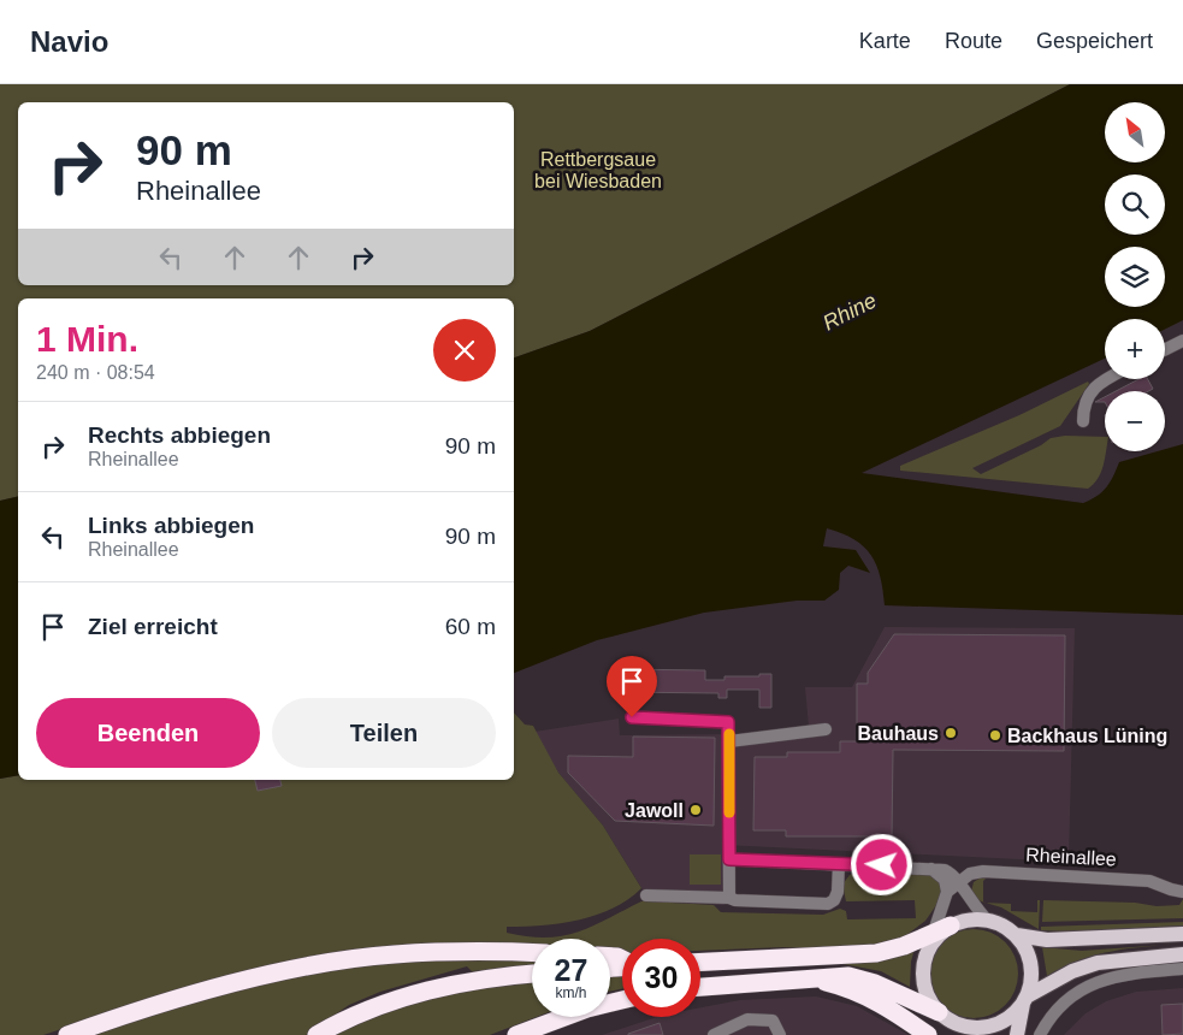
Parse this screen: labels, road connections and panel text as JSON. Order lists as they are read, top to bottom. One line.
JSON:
{"streets":{"street":["Rheinallee"]},"water":["Rhine"],"parks":["Rettbergsaue bei Wiesbaden"],"places":["Bauhaus","Backhaus Lüning","Jawoll"],"north":"top left","page":{"header":"Navio","nav":["Karte","Route","Gespeichert"],"map_buttons":["+","−"],"turn":["90 m","Rheinallee"],"heading":["1 Min.","240 m · 08:54"],"list":[{"name":"Rechts abbiegen","note":"Rheinallee","value":"90 m"},{"name":"Links abbiegen","note":"Rheinallee","value":"90 m"},{"name":"Ziel erreicht","value":"60 m"}],"buttons":["Beenden","Teilen"],"speed":"27 km/h","limit":"30"}}
